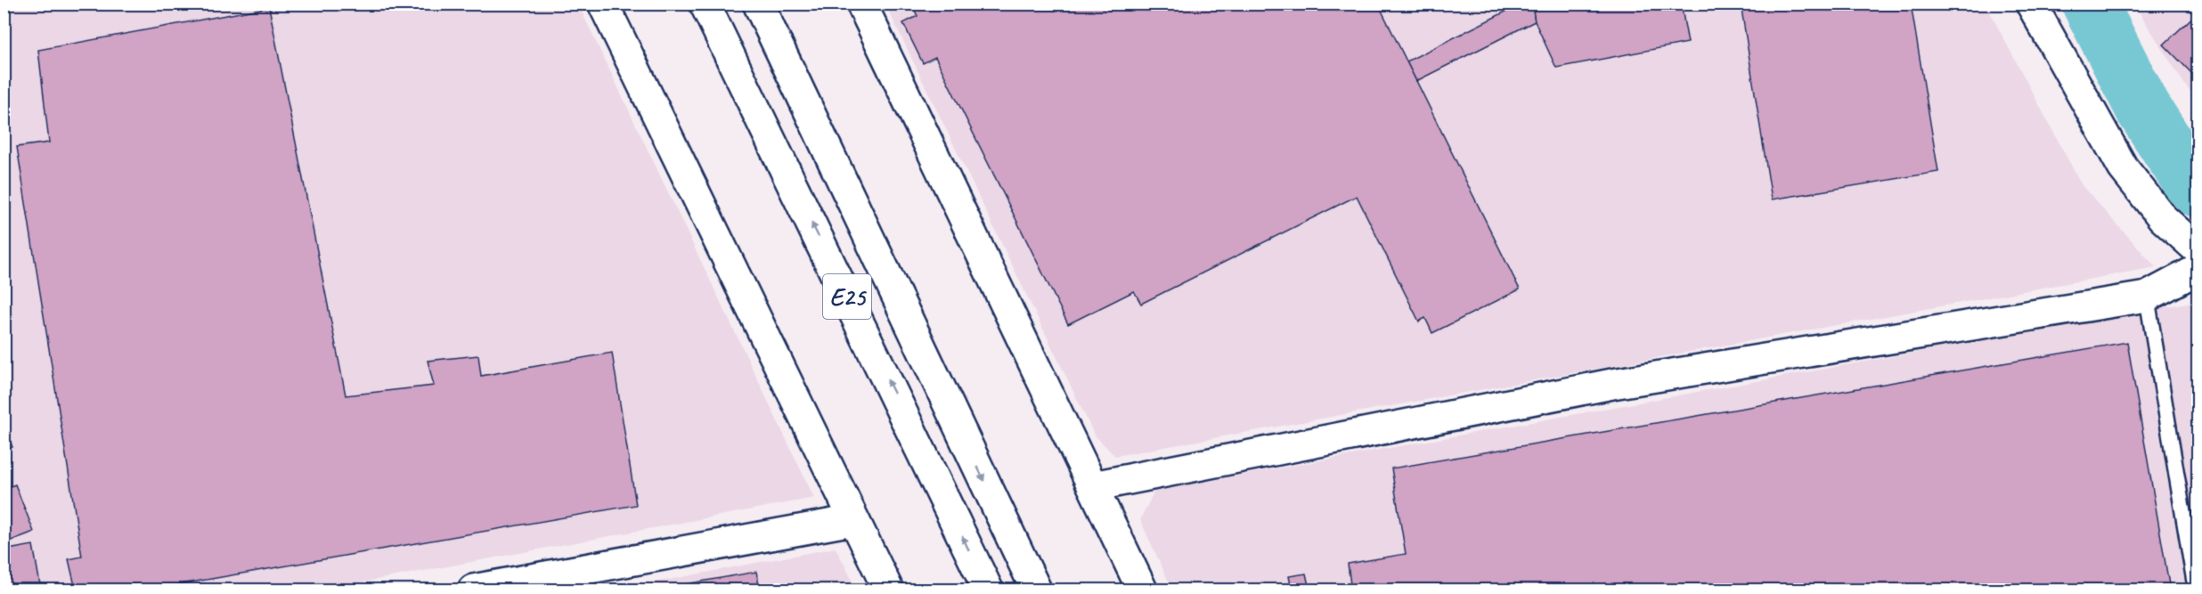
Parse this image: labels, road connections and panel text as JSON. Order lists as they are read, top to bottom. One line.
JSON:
{"streets":{"main road":["E25"]}}
